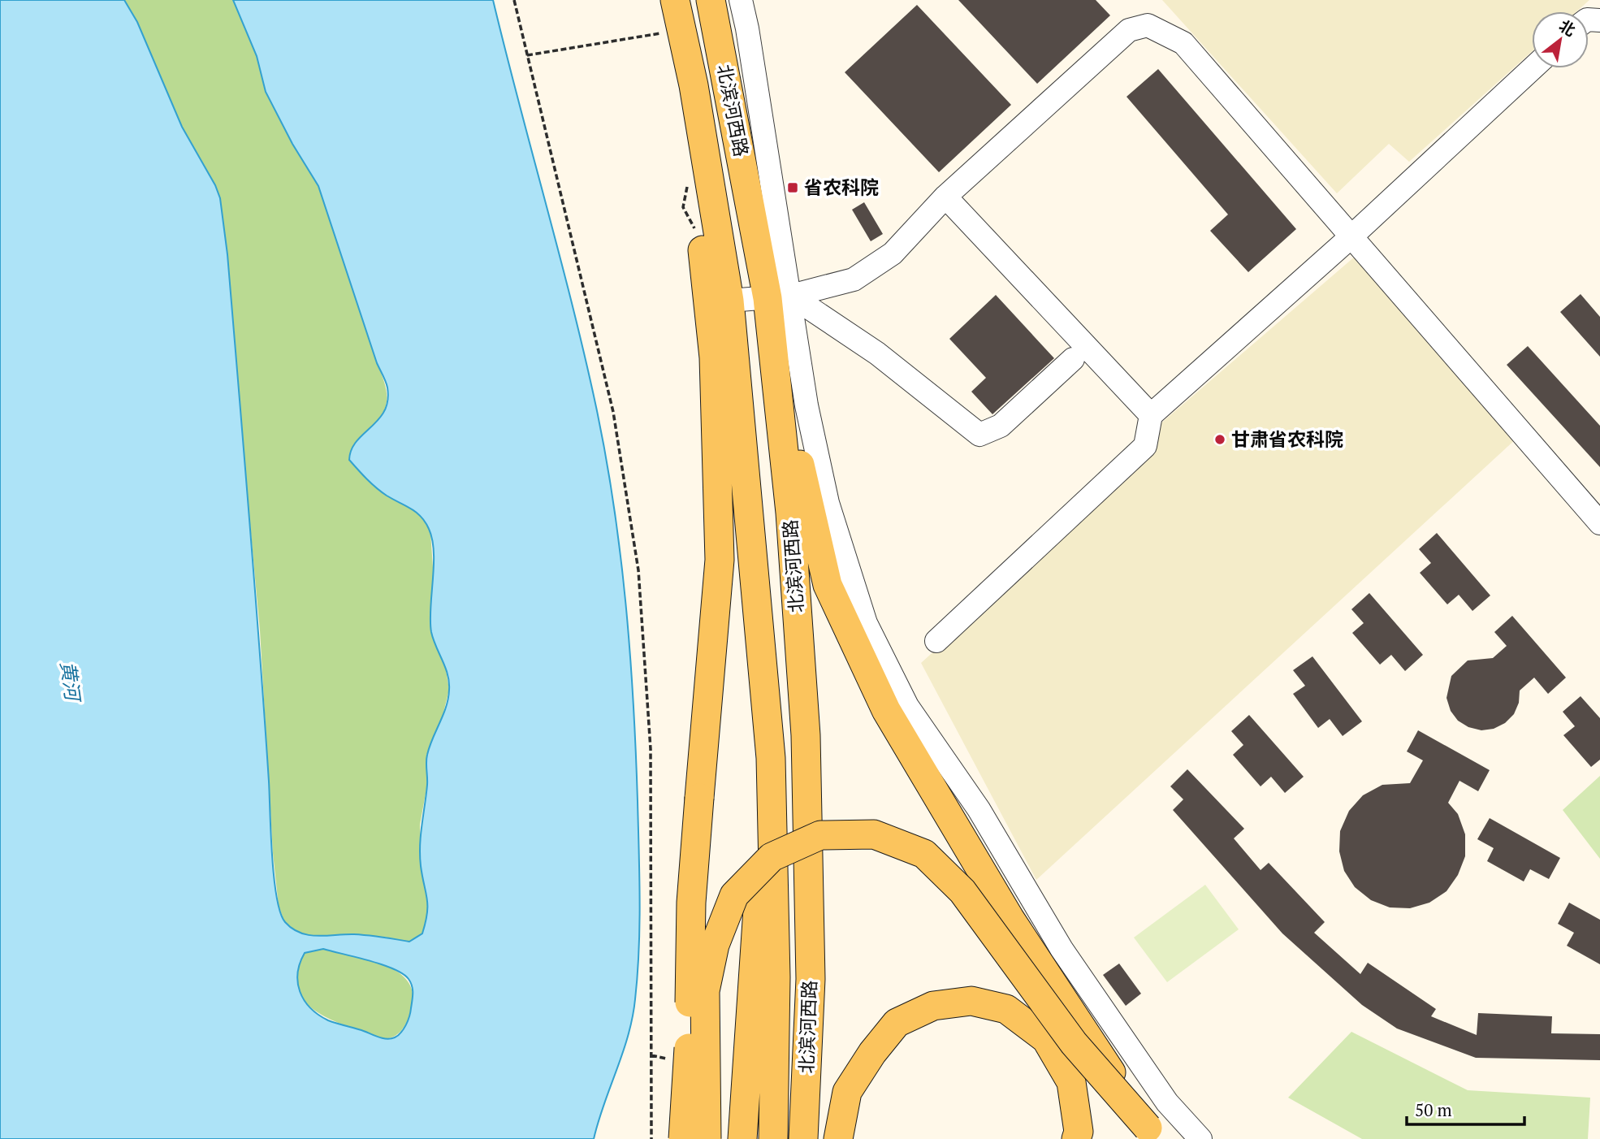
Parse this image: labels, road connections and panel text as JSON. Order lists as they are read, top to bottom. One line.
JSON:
{"streets":{"main road":["北滨河西路"]},"water":["黄河"],"places":{"transit":["省农科院"],"other":["甘肃省农科院"]},"scale_bar":"50 m","north":"top right"}
